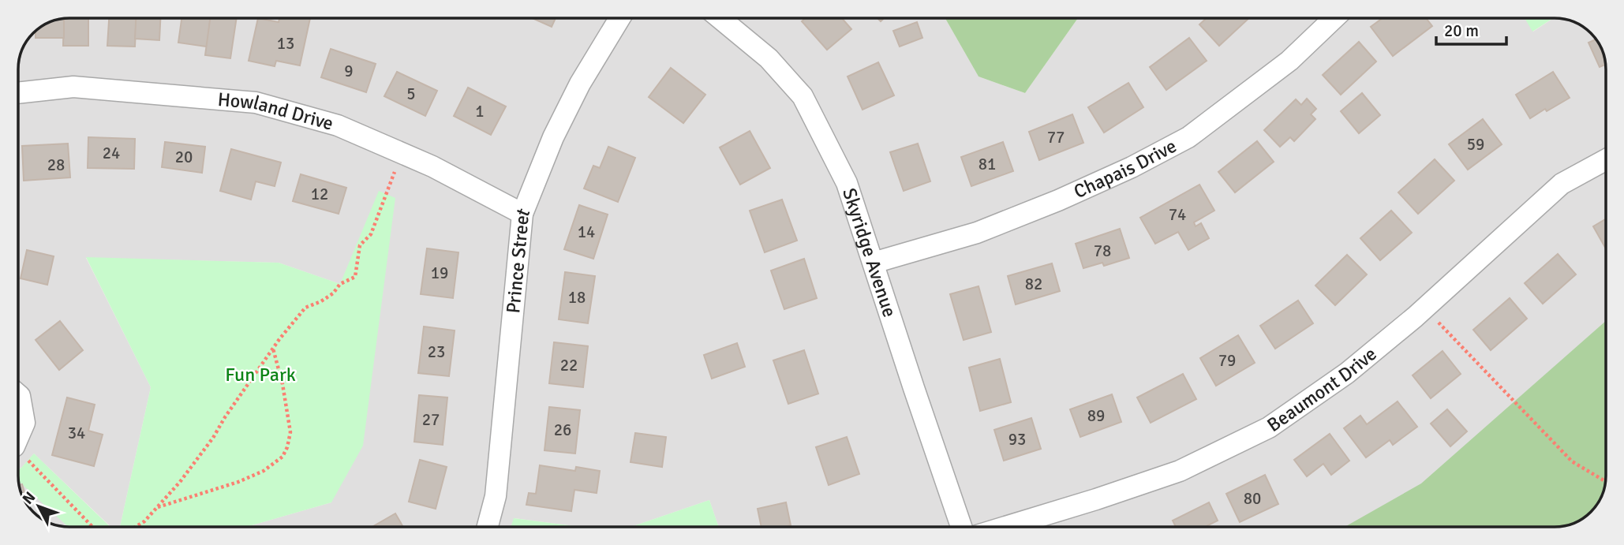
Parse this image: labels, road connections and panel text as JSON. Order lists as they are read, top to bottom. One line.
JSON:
{"streets":{"street":["Howland Drive","Chapais Drive","Skyridge Avenue","Prince Street","Beaumont Drive"]},"crossings":[["Howland Drive","Prince Street"],["Chapais Drive","Skyridge Avenue"]],"parks":["Fun Park"],"house_numbers":["13","9","5","1","77","59","24","20","81","28","12","74","14","78","19","82","18","23","79","22","89","27","26","34","93","80"],"scale_bar":"20 m","north":"top left"}
